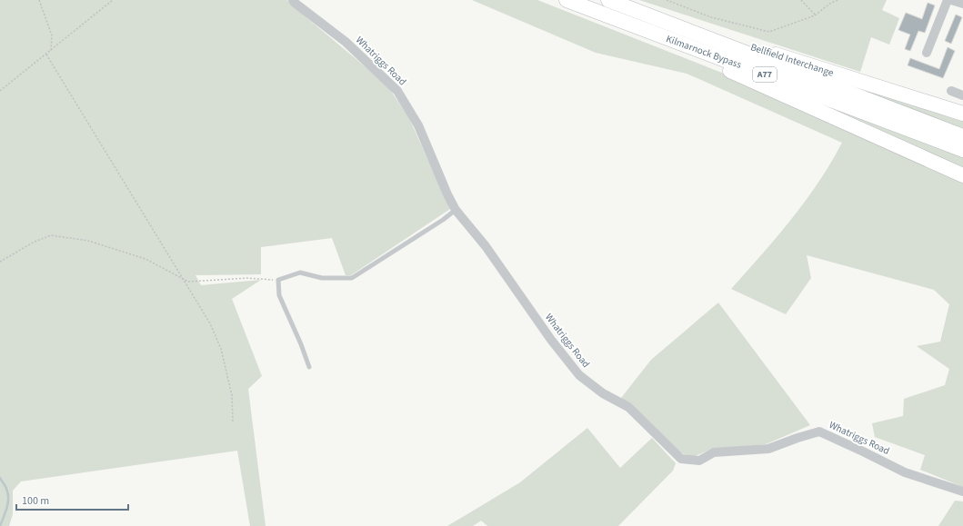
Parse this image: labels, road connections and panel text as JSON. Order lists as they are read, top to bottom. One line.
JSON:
{"streets":{"highway":["Kilmarnock Bypass","Bellfield Interchange","A77"],"street":["Whatriggs Road"]},"crossings":[["Kilmarnock Bypass","Bellfield Interchange"],["Kilmarnock Bypass","A77"]],"scale_bar":"100 m"}
